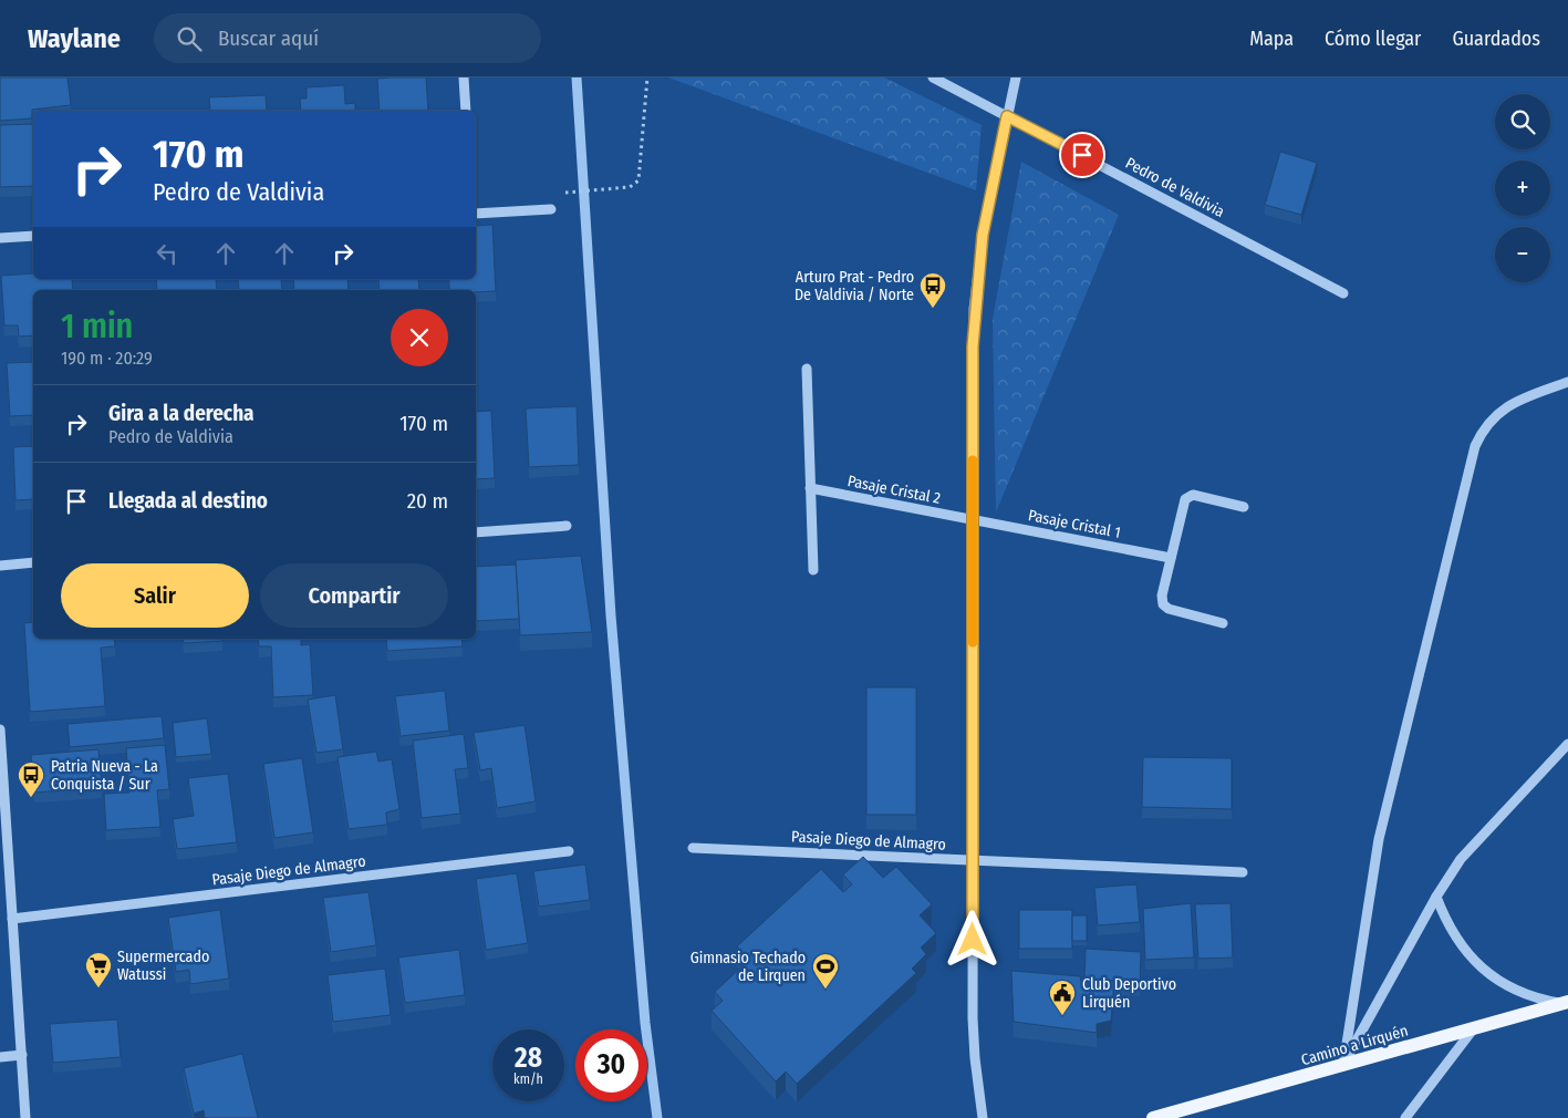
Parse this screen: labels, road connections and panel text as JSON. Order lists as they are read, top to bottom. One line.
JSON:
{"streets":{"main road":["Camino a Lirquén"],"street":["Pedro de Valdivia","Pasaje Cristal 2","Pasaje Cristal 1","Pasaje Diego de Almagro"]},"crossings":[["Pasaje Cristal 2","Pasaje Cristal 1"]],"places":{"bus stop":["Arturo Prat - Pedro De Valdivia / Norte","Patria Nueva - La Conquista / Sur"],"supermarket":["Supermercado Watussi"],"sports":["Gimnasio Techado de Lirquen"],"public building":["Club Deportivo Lirquén"]},"page":{"header":"Waylane","search":"Buscar aquí","nav":["Mapa","Cómo llegar","Guardados"],"map_buttons":["+","−"],"turn":["170 m","Pedro de Valdivia"],"heading":["1 min","190 m · 20:29"],"list":[{"name":"Gira a la derecha","note":"Pedro de Valdivia","value":"170 m"},{"name":"Llegada al destino","value":"20 m"}],"buttons":["Salir","Compartir"],"speed":"28 km/h","limit":"30"}}
